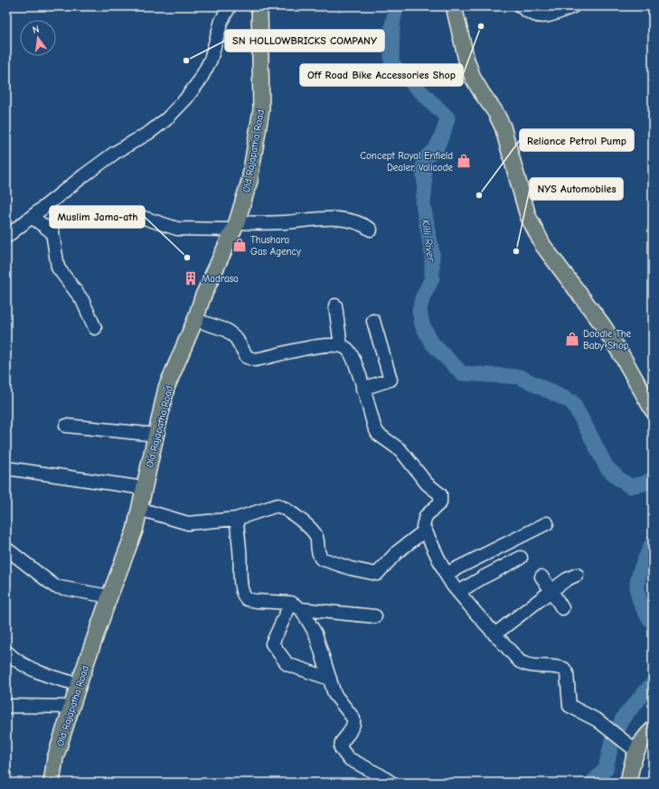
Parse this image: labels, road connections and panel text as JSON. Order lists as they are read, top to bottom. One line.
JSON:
{"streets":{"main road":["Old Rajapatha Road"]},"water":["Killi River"],"places":{"other":["Off Road Bike Accessories Shop","SN HOLLOWBRICKS COMPANY","Reliance Petrol Pump","NYS Automobiles","Muslim Jama-ath"],"shop":["Concept Royal Enfield Dealer, Valicode","Thushara Gas Agency","Doodle The Baby Shop"],"building":["Madrasa"]},"north":"top"}
